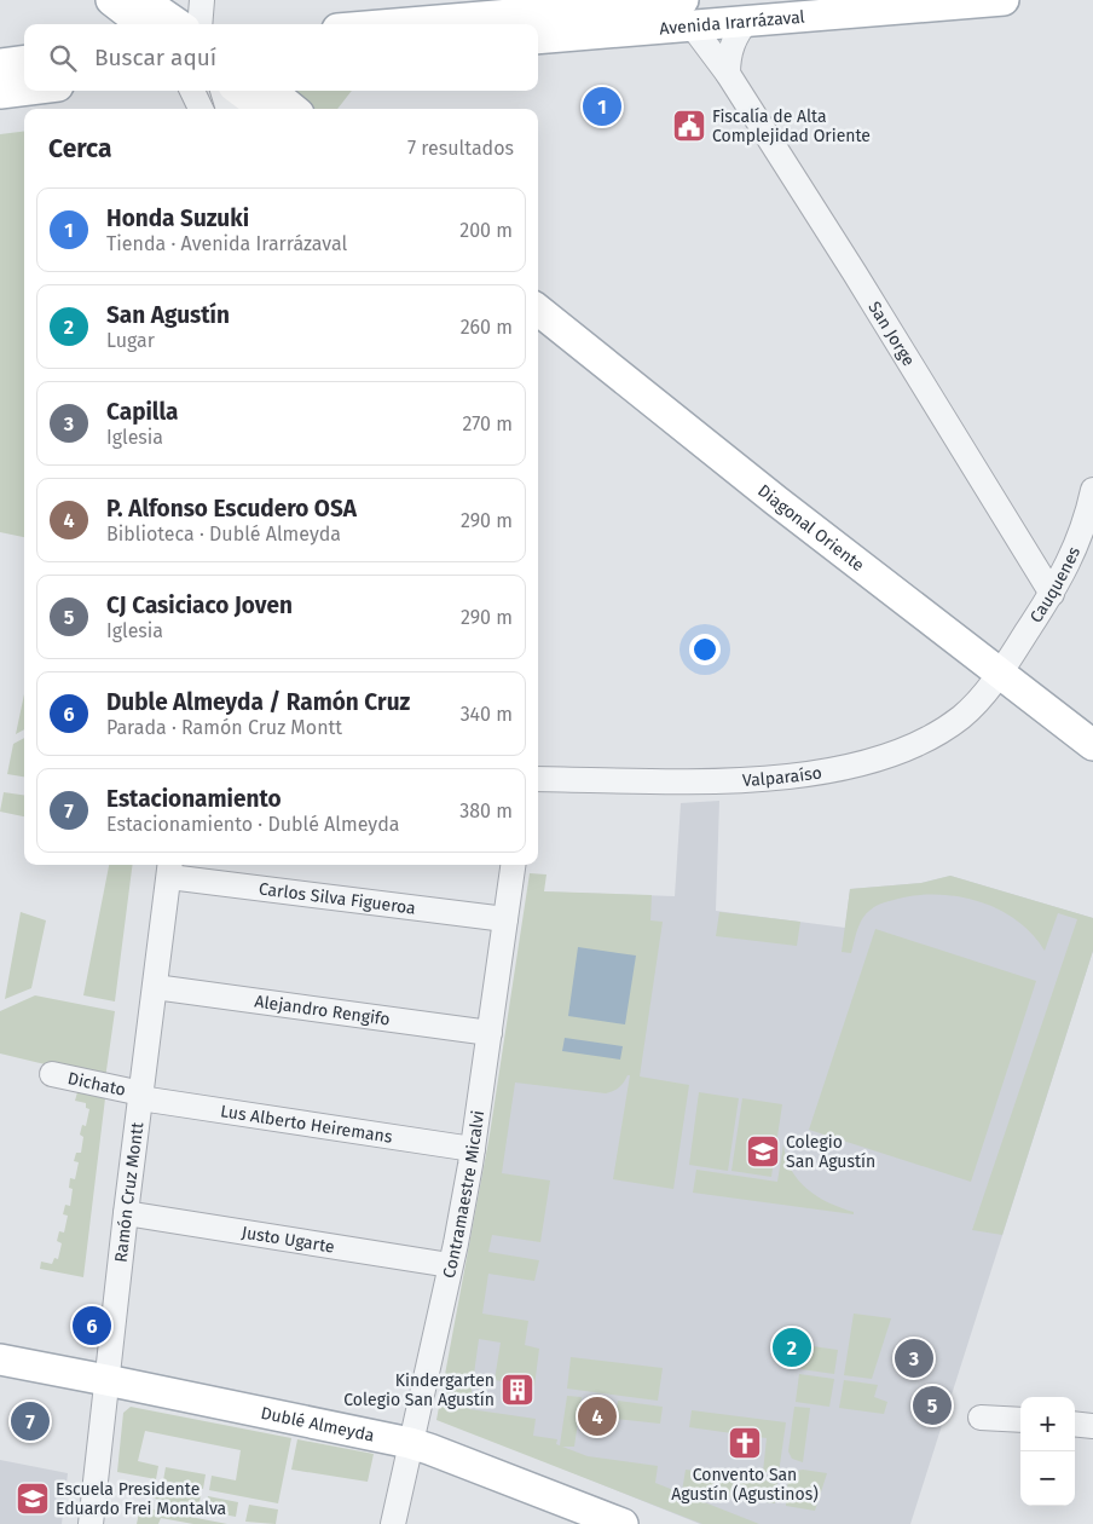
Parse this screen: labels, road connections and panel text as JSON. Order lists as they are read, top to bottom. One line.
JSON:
{"streets":{"main road":["Avenida Irarrázaval","Diagonal Oriente","Dublé Almeyda"],"street":["San Jorge","Cauquenes","Valparaíso","Carlos Silva Figueroa","Alejandro Rengifo","Dichato","Lus Alberto Heiremans","Ramón Cruz Montt","Contramaestre Micalvi","Justo Ugarte"]},"crossings":[["Avenida Irarrázaval","San Jorge"],["San Jorge","Cauquenes"],["Diagonal Oriente","Cauquenes"],["Diagonal Oriente","Valparaíso"],["Cauquenes","Valparaíso"],["Carlos Silva Figueroa","Ramón Cruz Montt"],["Carlos Silva Figueroa","Contramaestre Micalvi"],["Alejandro Rengifo","Ramón Cruz Montt"],["Alejandro Rengifo","Contramaestre Micalvi"],["Dichato","Lus Alberto Heiremans"],["Dichato","Ramón Cruz Montt"],["Lus Alberto Heiremans","Ramón Cruz Montt"],["Lus Alberto Heiremans","Contramaestre Micalvi"],["Ramón Cruz Montt","Justo Ugarte"],["Ramón Cruz Montt","Dublé Almeyda"],["Contramaestre Micalvi","Justo Ugarte"],["Contramaestre Micalvi","Dublé Almeyda"]],"places":{"public building":["Fiscalía de Alta Complejidad Oriente"],"school or university":["Colegio San Agustín","Escuela Presidente Eduardo Frei Montalva"],"building":["Kindergarten Colegio San Agustín"],"church":["Convento San Agustín (Agustinos)"]},"page":{"search":"Buscar aquí","pins":["1","6","2","3","5","4","7"],"heading":["Cerca","7 resultados"],"list":[{"mark":"1","name":"Honda Suzuki","note":"Tienda · Avenida Irarrázaval","value":"200 m"},{"mark":"2","name":"San Agustín","note":"Lugar","value":"260 m"},{"mark":"3","name":"Capilla","note":"Iglesia","value":"270 m"},{"mark":"4","name":"P. Alfonso Escudero OSA","note":"Biblioteca · Dublé Almeyda","value":"290 m"},{"mark":"5","name":"CJ Casiciaco Joven","note":"Iglesia","value":"290 m"},{"mark":"6","name":"Duble Almeyda / Ramón Cruz","note":"Parada · Ramón Cruz Montt","value":"340 m"},{"mark":"7","name":"Estacionamiento","note":"Estacionamiento · Dublé Almeyda","value":"380 m"}],"map_buttons":["+","−"]}}
